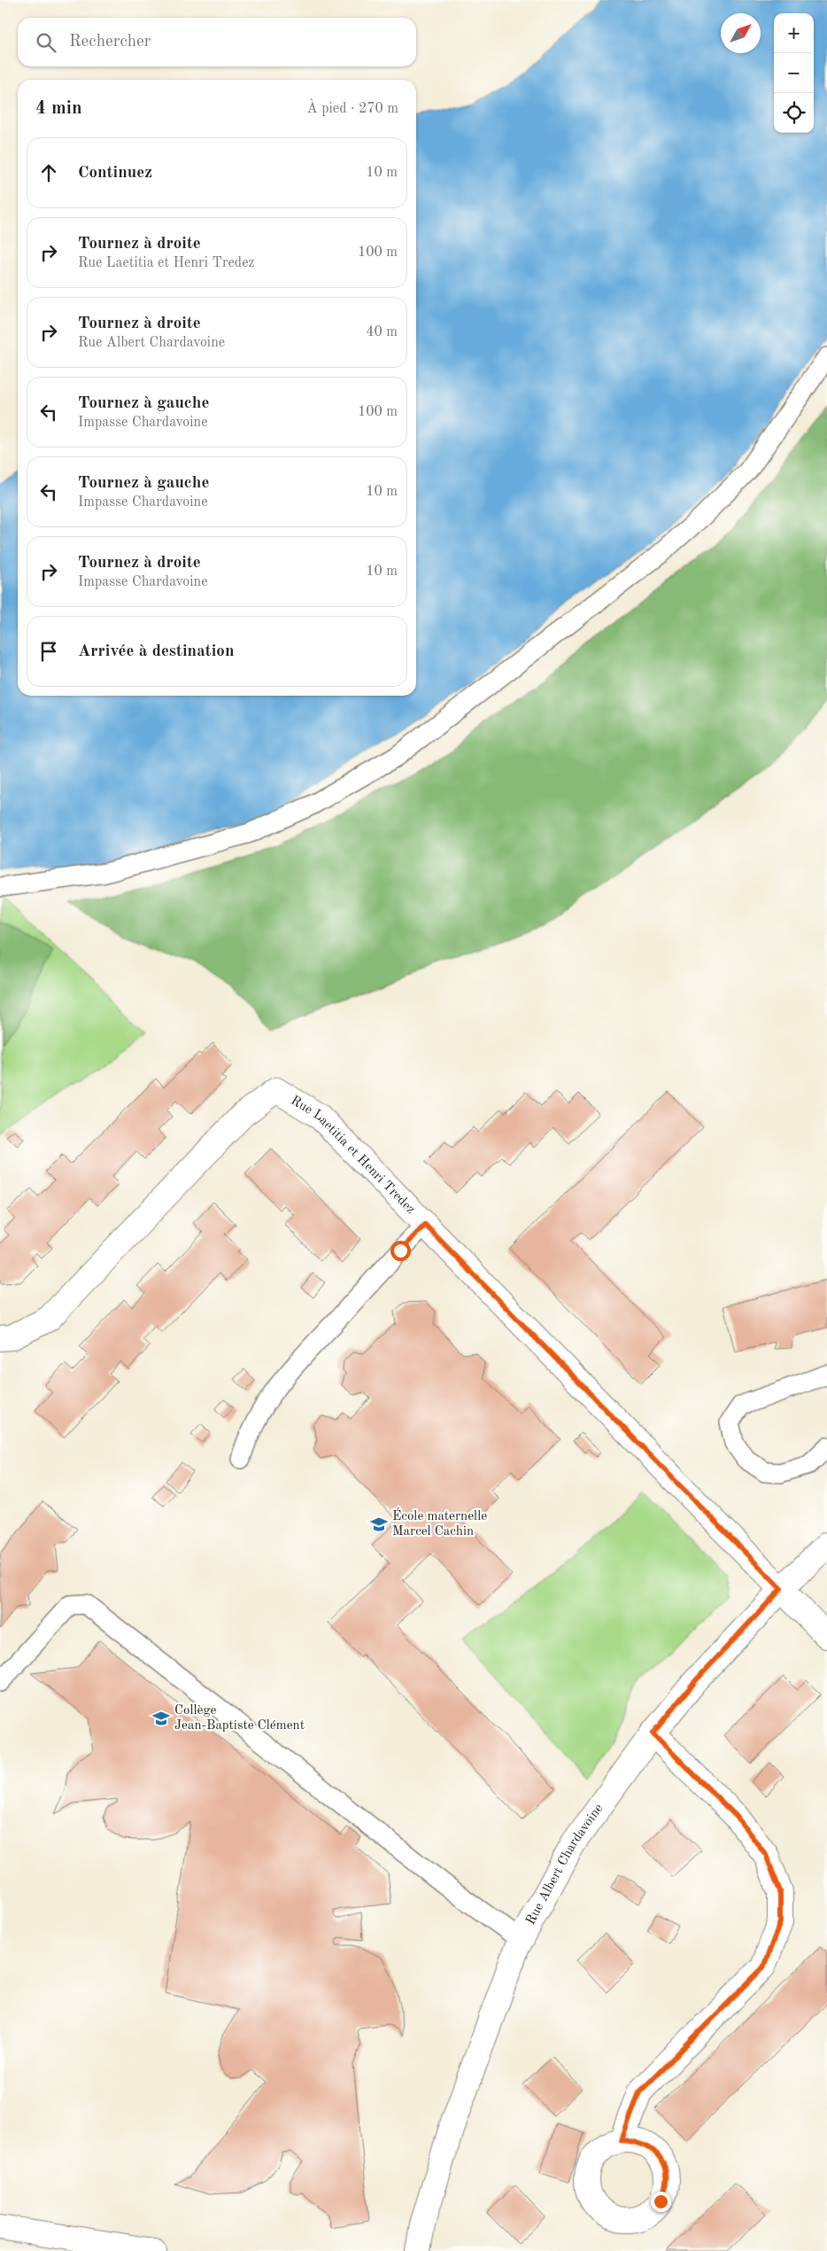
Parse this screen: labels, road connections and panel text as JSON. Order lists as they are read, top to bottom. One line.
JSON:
{"streets":{"street":["Rue Laetitia et Henri Tredez","Rue Albert Chardavoine"]},"crossings":[["Rue Laetitia et Henri Tredez","Rue Albert Chardavoine"]],"places":{"school or university":["École maternelle Marcel Cachin","Collège Jean-Baptiste Clément"]},"north":"top right","page":{"map_buttons":["+","−"],"search":"Rechercher","heading":["4 min","À pied · 270 m"],"list":[["Continuez","10 m"],["Tournez à droite","Rue Laetitia et Henri Tredez","100 m"],["Tournez à droite","Rue Albert Chardavoine","40 m"],["Tournez à gauche","Impasse Chardavoine","100 m"],["Tournez à gauche","Impasse Chardavoine","10 m"],["Tournez à droite","Impasse Chardavoine","10 m"],"Arrivée à destination"]}}
